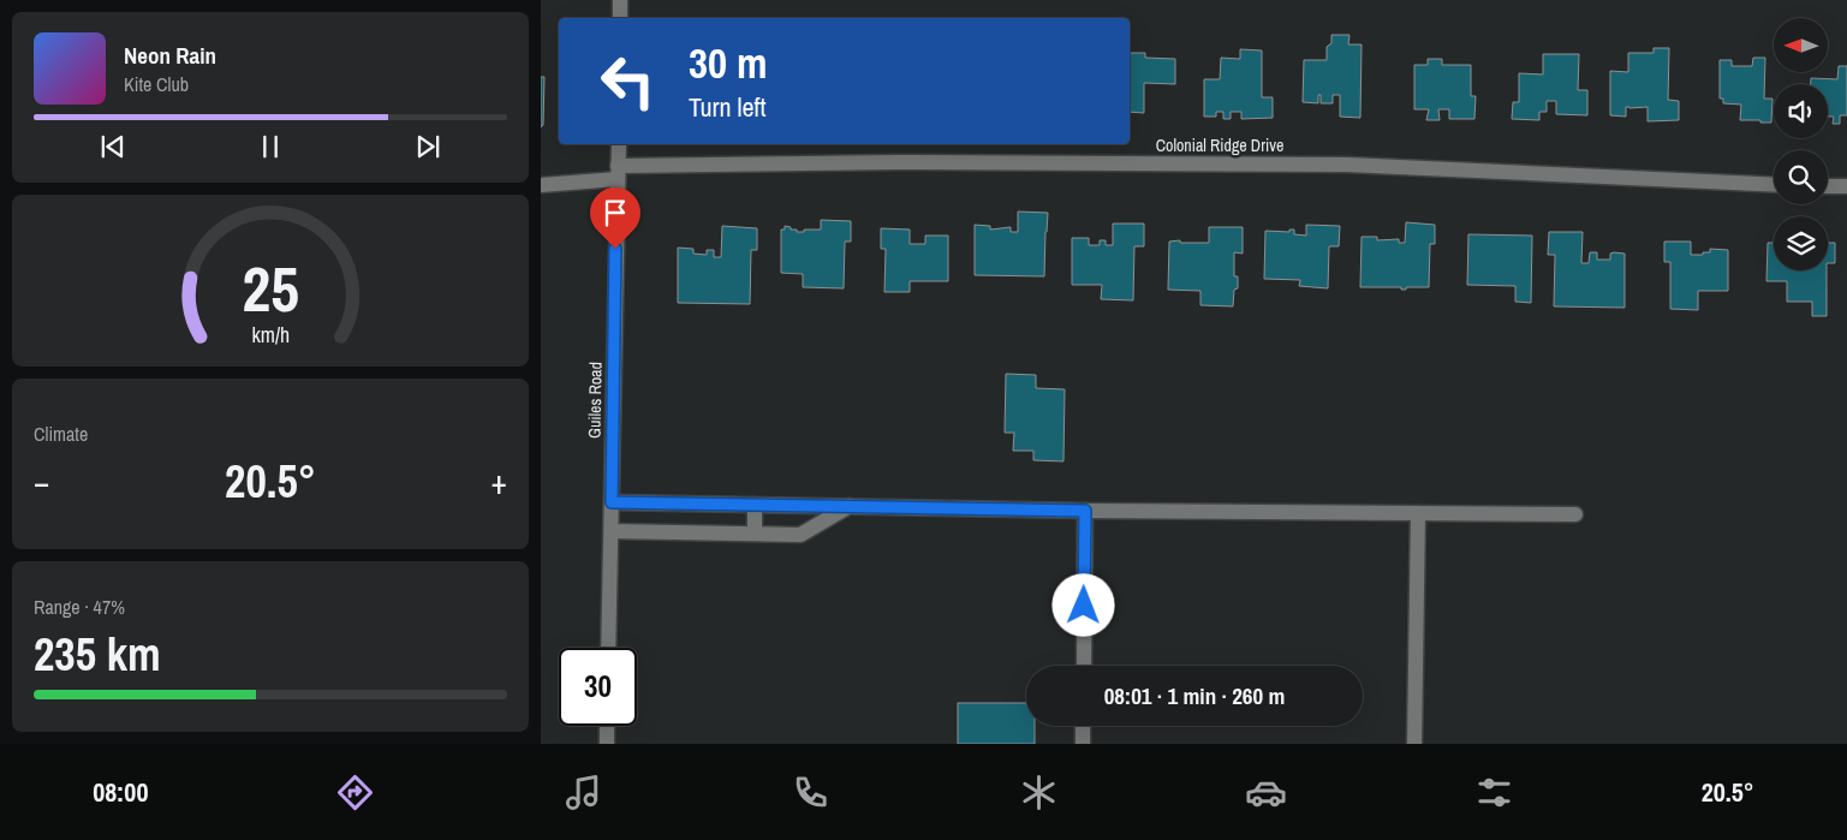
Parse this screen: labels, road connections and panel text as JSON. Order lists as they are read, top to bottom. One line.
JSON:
{"streets":{"street":["Colonial Ridge Drive","Guiles Road"]},"crossings":[["Colonial Ridge Drive","Guiles Road"]],"north":"left","page":{"turn":["30 m","Turn left"],"song":["Neon Rain","Kite Club"],"tile":["Climate",["Range · 47%","235 km"]],"heat":["−","20.5°","+"],"limit":"30","trip":"08:01 · 1 min · 260 m","tabs":["08:00","20.5°"],"gauge":["25","km/h"]}}
